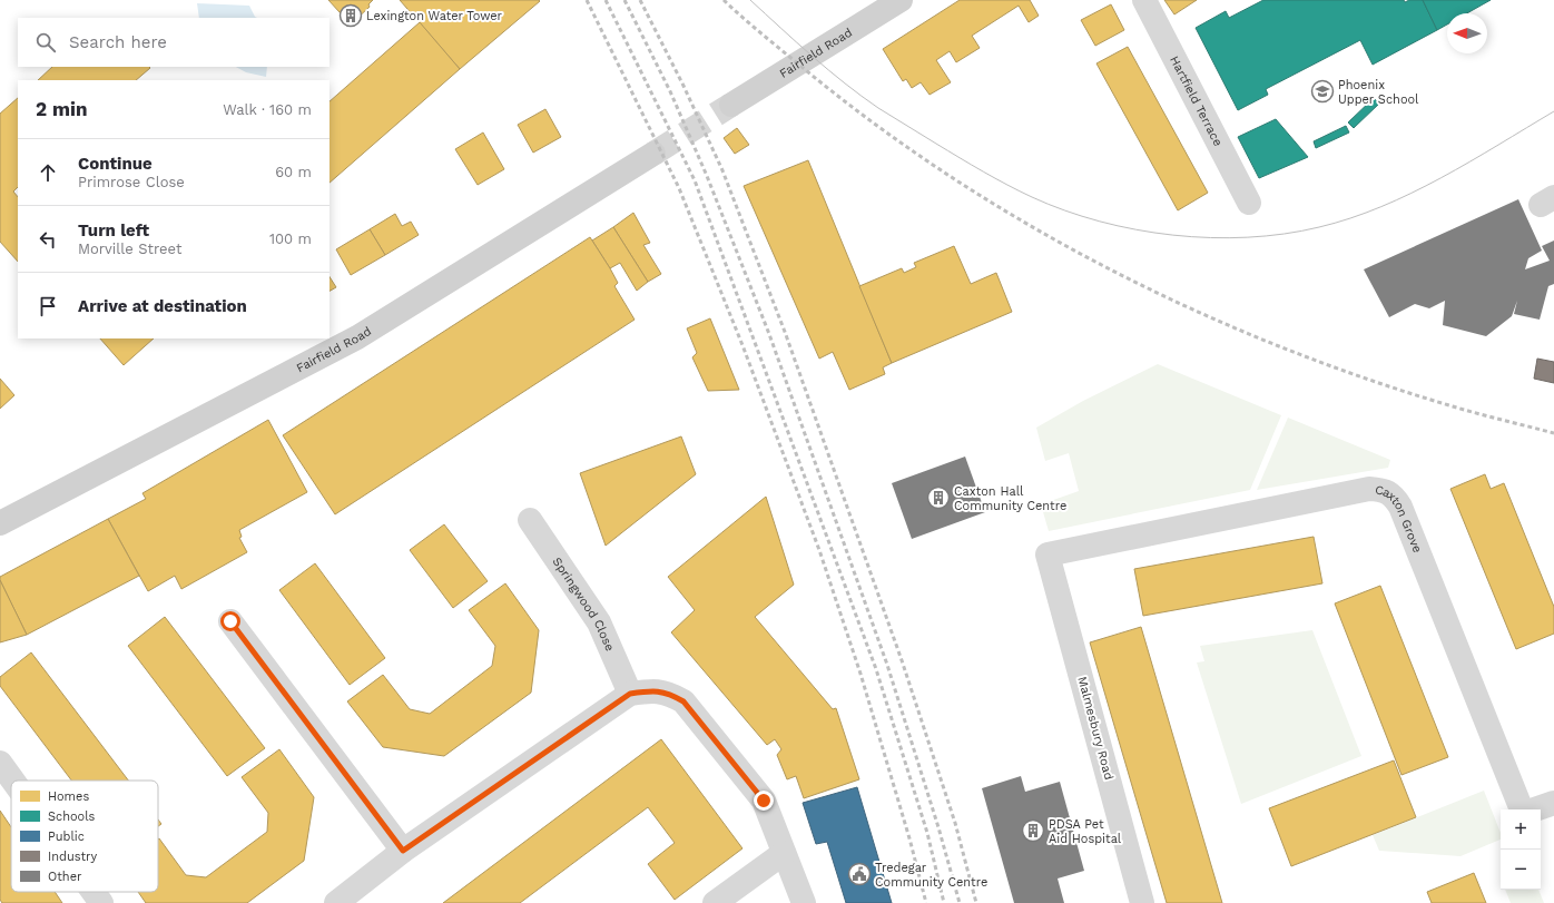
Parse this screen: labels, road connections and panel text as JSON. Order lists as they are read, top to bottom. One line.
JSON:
{"streets":{"main road":["Fairfield Road"],"street":["Hartfield Terrace","Caxton Grove","Springwood Close","Malmesbury Road"]},"crossings":[["Caxton Grove","Malmesbury Road"]],"places":{"building":["Lexington Water Tower","Caxton Hall Community Centre","PDSA Pet Aid Hospital"],"school or university":["Phoenix Upper School"],"public building":["Tredegar Community Centre"]},"legend":["Homes","Schools","Public","Industry","Other"],"north":"left","page":{"search":"Search here","heading":["2 min","Walk · 160 m"],"list":[["Continue","Primrose Close","60 m"],["Turn left","Morville Street","100 m"],"Arrive at destination"],"map_buttons":["+","−"]}}
